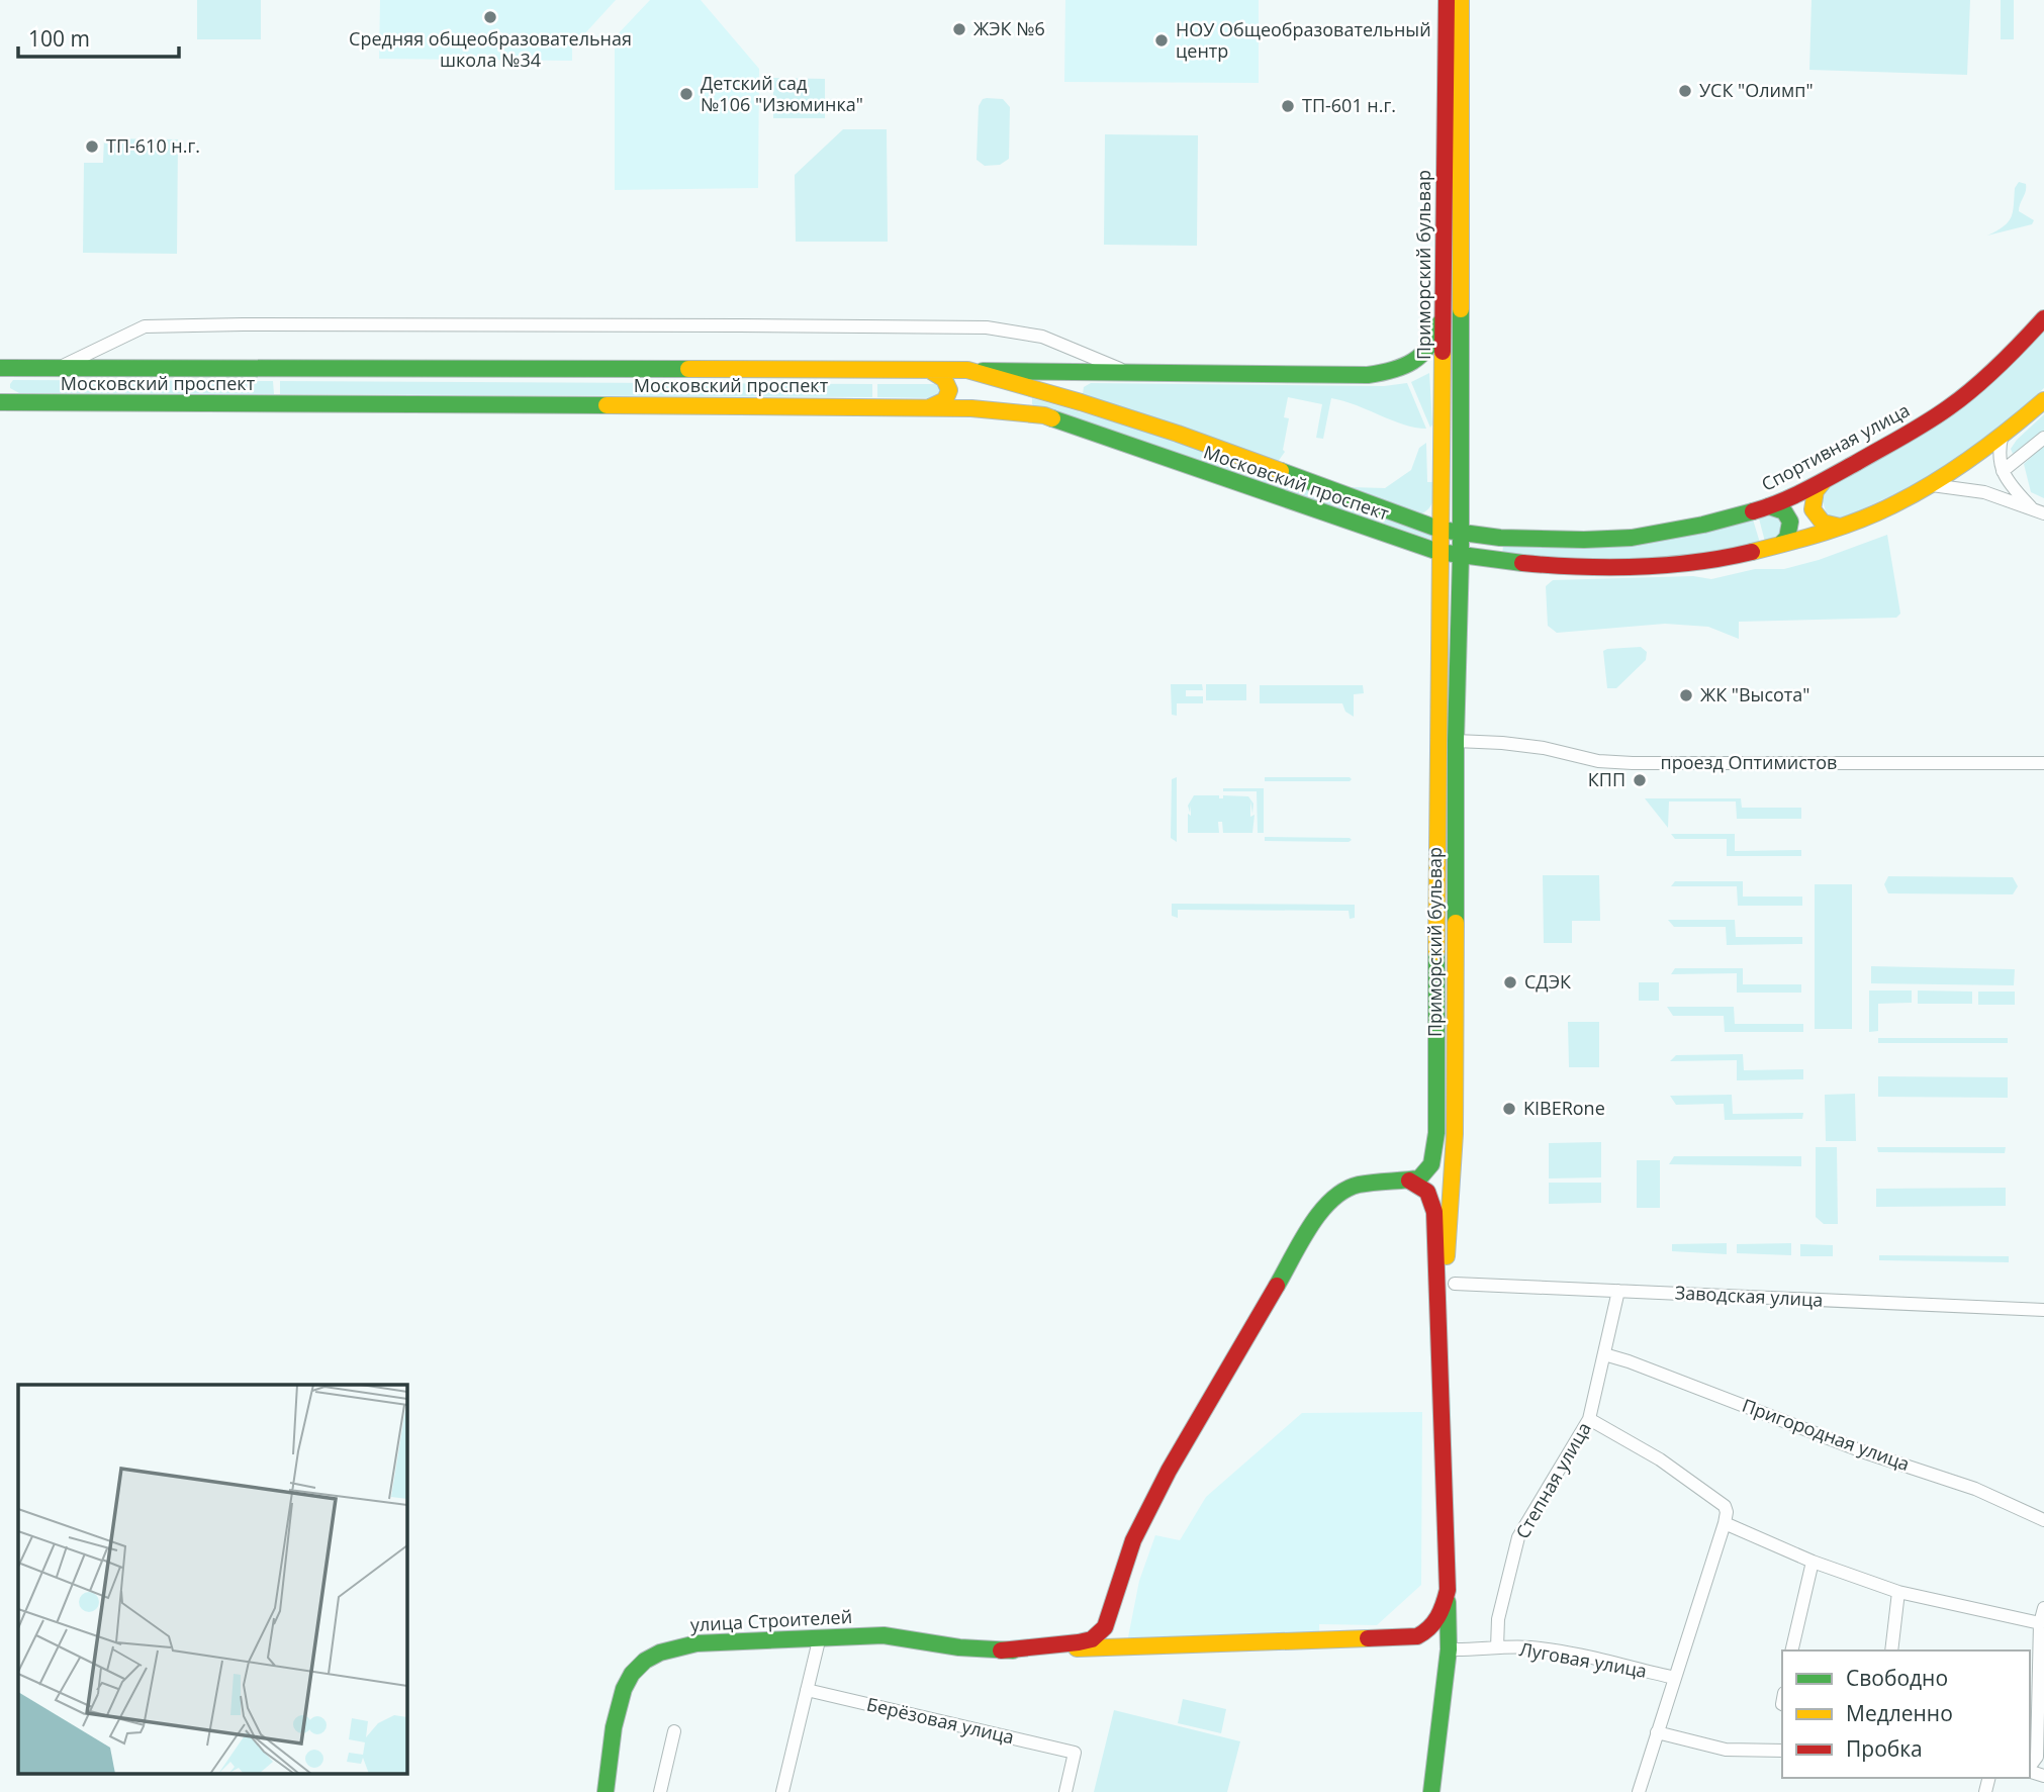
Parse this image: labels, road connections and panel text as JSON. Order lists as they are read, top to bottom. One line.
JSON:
{"streets":{"main road":["Приморский бульвар","Московский проспект","Спортивная улица","улица Строителей"],"street":["проезд Оптимистов","Заводская улица","Пригородная улица","Степная улица","Луговая улица","Берёзовая улица"]},"crossings":[["Приморский бульвар","Московский проспект"],["Приморский бульвар","Спортивная улица"],["Приморский бульвар","проезд Оптимистов"],["Московский проспект","Спортивная улица"],["Заводская улица","Степная улица"],["Пригородная улица","Степная улица"],["Степная улица","Луговая улица"]],"places":["Средняя общеобразовательная школа №34","ЖЭК №6","НОУ Общеобразовательный центр","УСК \"Олимп\"","Детский сад №106 \"Изюминка\"","ТП-601 н.г.","ТП-610 н.г.","ЖК \"Высота\"","КПП","СДЭК","KIBERone"],"legend":["Свободно","Медленно","Пробка"],"scale_bar":"100 m"}
